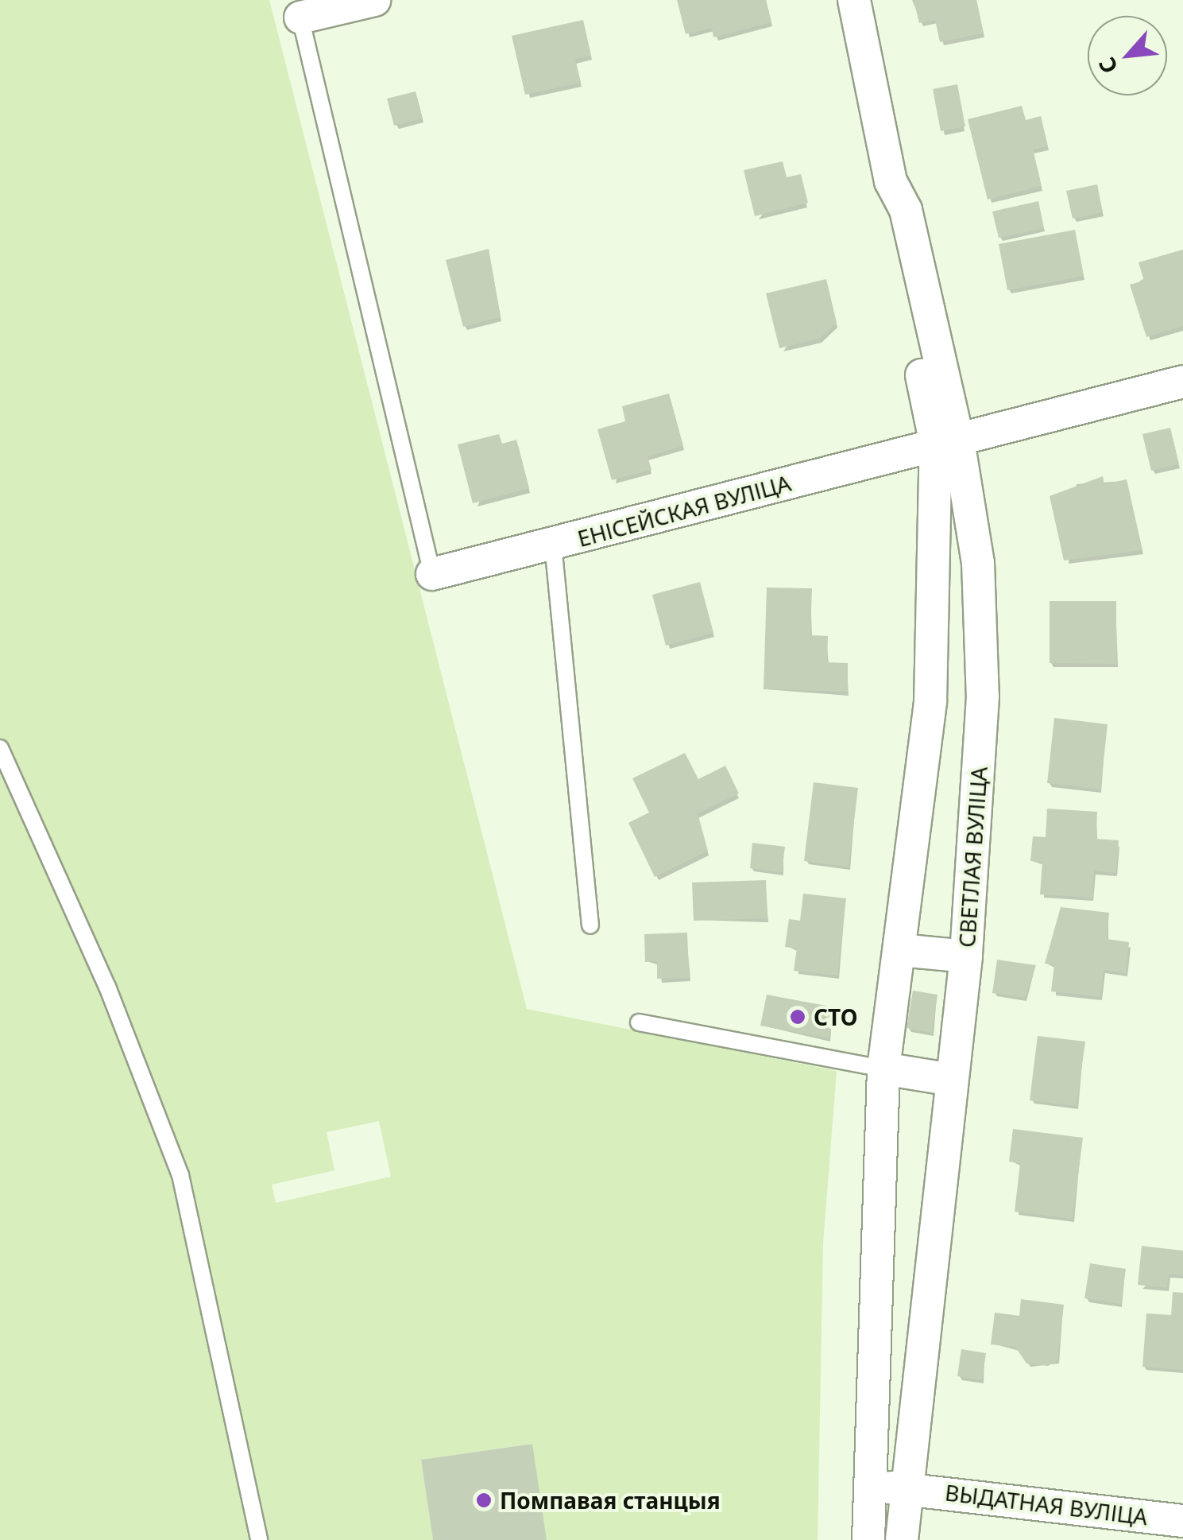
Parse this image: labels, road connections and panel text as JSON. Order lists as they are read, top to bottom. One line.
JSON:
{"streets":{"street":["ЕНІСЕЙСКАЯ ВУЛІЦА","СВЕТЛАЯ ВУЛІЦА","ВЫДАТНАЯ ВУЛІЦА"]},"crossings":[["ЕНІСЕЙСКАЯ ВУЛІЦА","СВЕТЛАЯ ВУЛІЦА"],["СВЕТЛАЯ ВУЛІЦА","ВЫДАТНАЯ ВУЛІЦА"]],"places":["СТО","Помпавая станцыя"],"north":"bottom left"}
